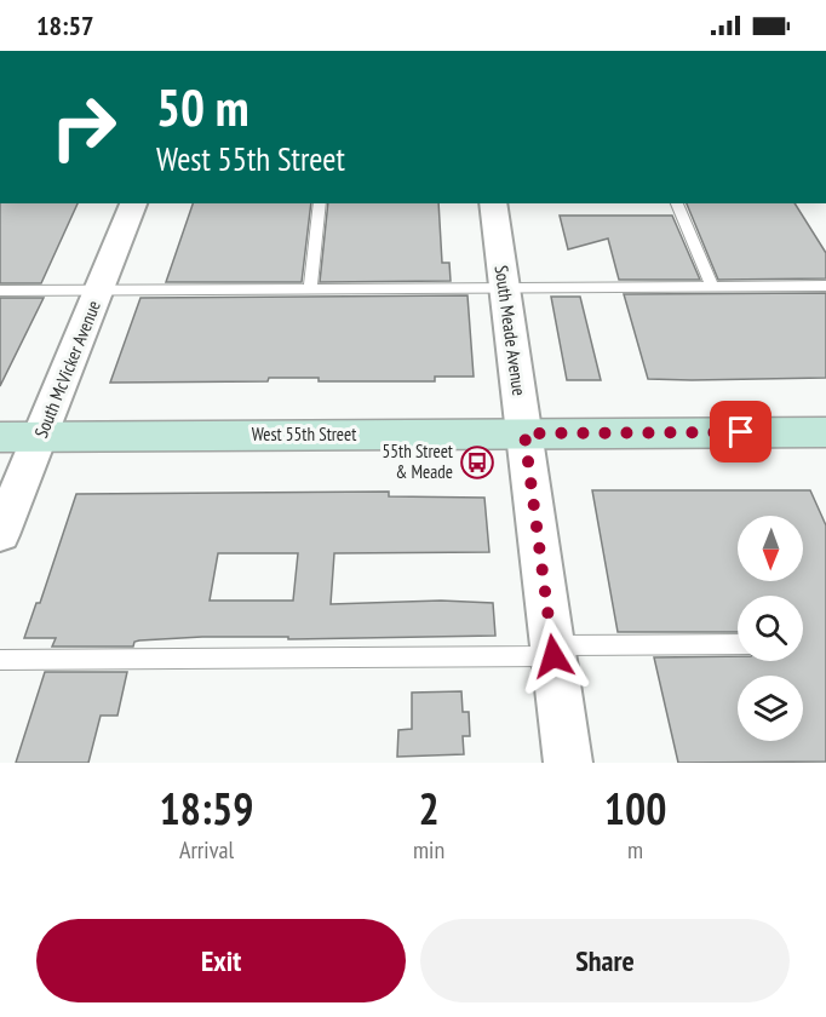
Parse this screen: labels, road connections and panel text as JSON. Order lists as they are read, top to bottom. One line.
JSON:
{"streets":{"main road":["West 55th Street"],"street":["South Meade Avenue","South McVicker Avenue"]},"crossings":[["South Meade Avenue","West 55th Street"],["South McVicker Avenue","West 55th Street"]],"places":{"bus stop":["55th Street & Meade"]},"north":"bottom","page":{"status":"18:57","turn":["50 m","West 55th Street"],"eta":["18:59","Arrival","2","min","100","m"],"buttons":["Exit","Share"]}}
